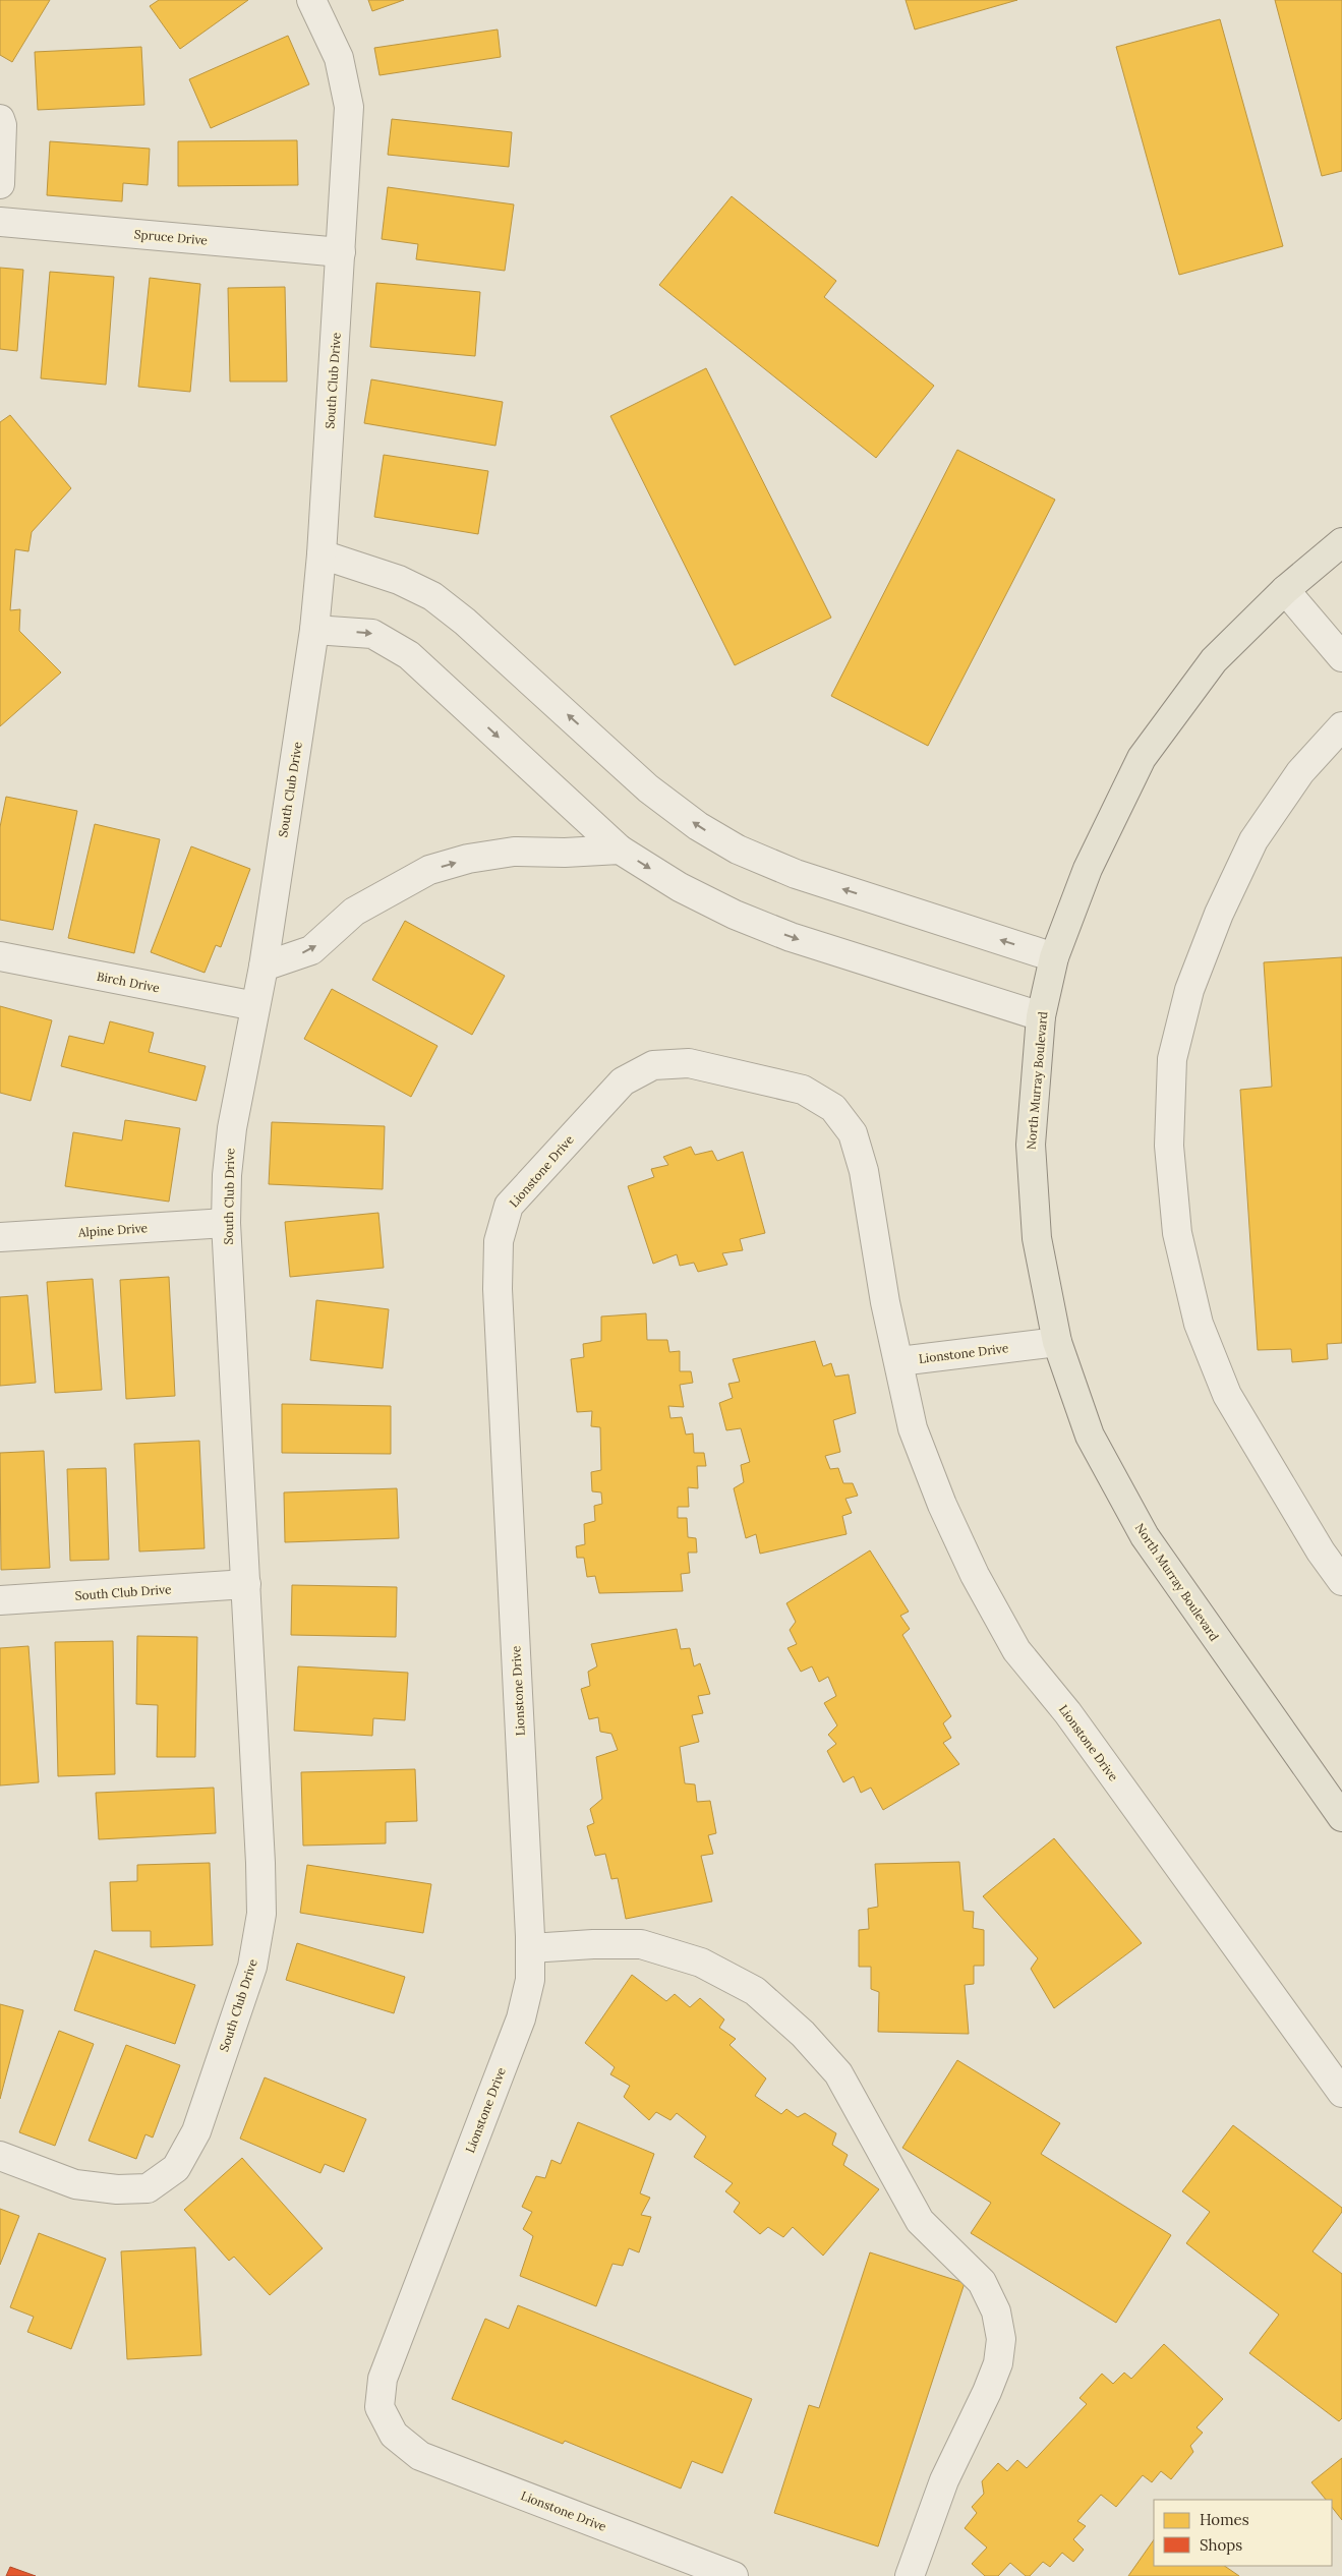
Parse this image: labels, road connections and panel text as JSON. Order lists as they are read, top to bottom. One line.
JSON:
{"streets":{"main road":["North Murray Boulevard"],"street":["Spruce Drive","South Club Drive","Birch Drive","Lionstone Drive","Alpine Drive"]},"crossings":[["Spruce Drive","South Club Drive"],["South Club Drive","Birch Drive"],["South Club Drive","Alpine Drive"],["North Murray Boulevard","Lionstone Drive"]],"legend":["Homes","Shops"]}
